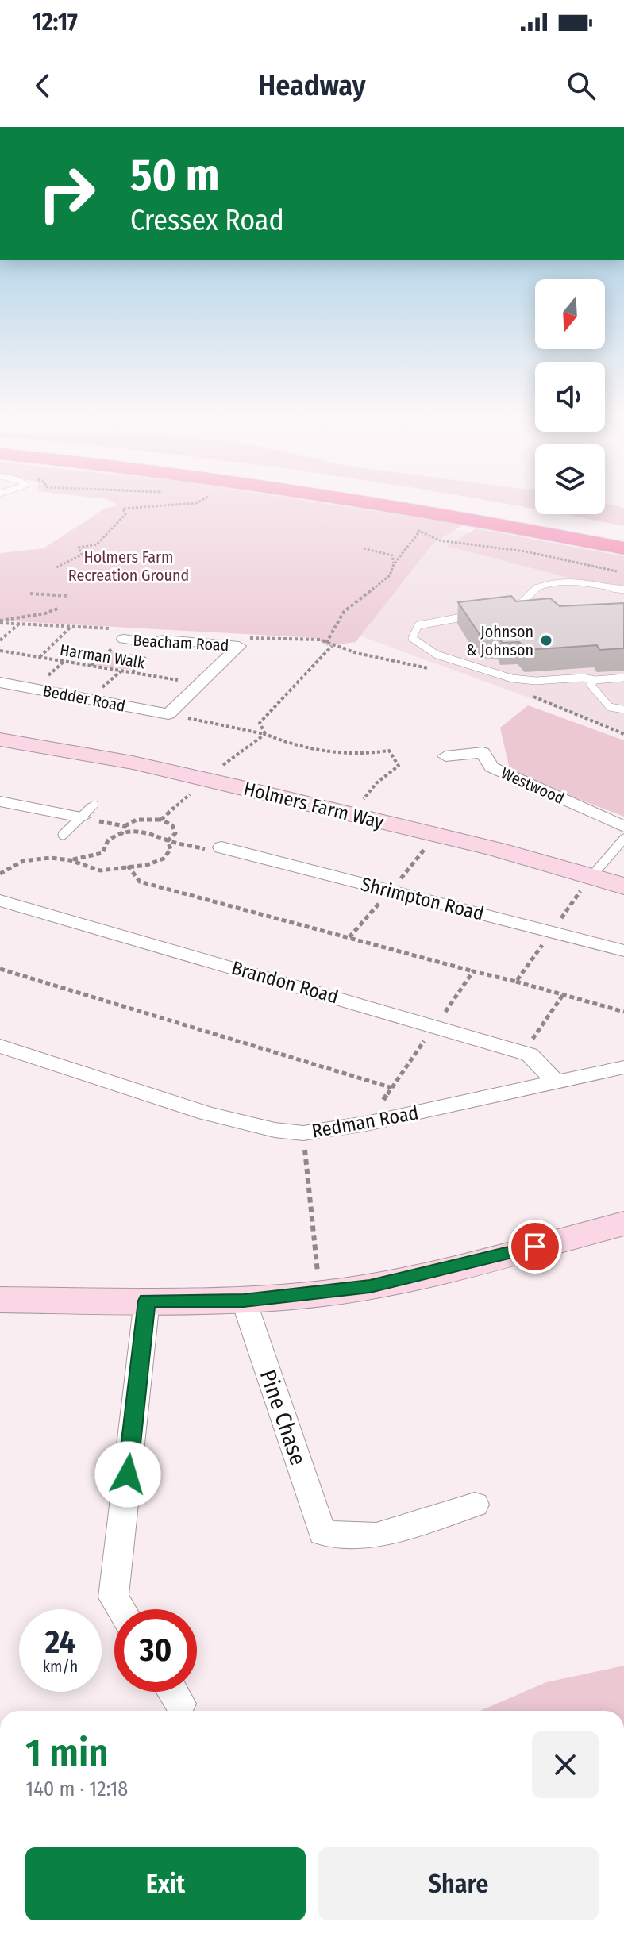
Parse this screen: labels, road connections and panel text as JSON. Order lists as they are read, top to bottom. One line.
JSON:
{"streets":{"street":["Beacham Road","Bedder Road","Westwood","Holmers Farm Way","Shrimpton Road","Brandon Road","Redman Road","Pine Chase"],"path":["Harman Walk"]},"crossings":[["Beacham Road","Harman Walk"],["Beacham Road","Bedder Road"],["Brandon Road","Redman Road"]],"parks":["Holmers Farm Recreation Ground"],"places":["Johnson & Johnson"],"north":"bottom","page":{"status":"12:17","header":"Headway","turn":["50 m","Cressex Road"],"speed":"24 km/h","limit":"30","heading":["1 min","140 m · 12:18"],"buttons":["Exit","Share"]}}
